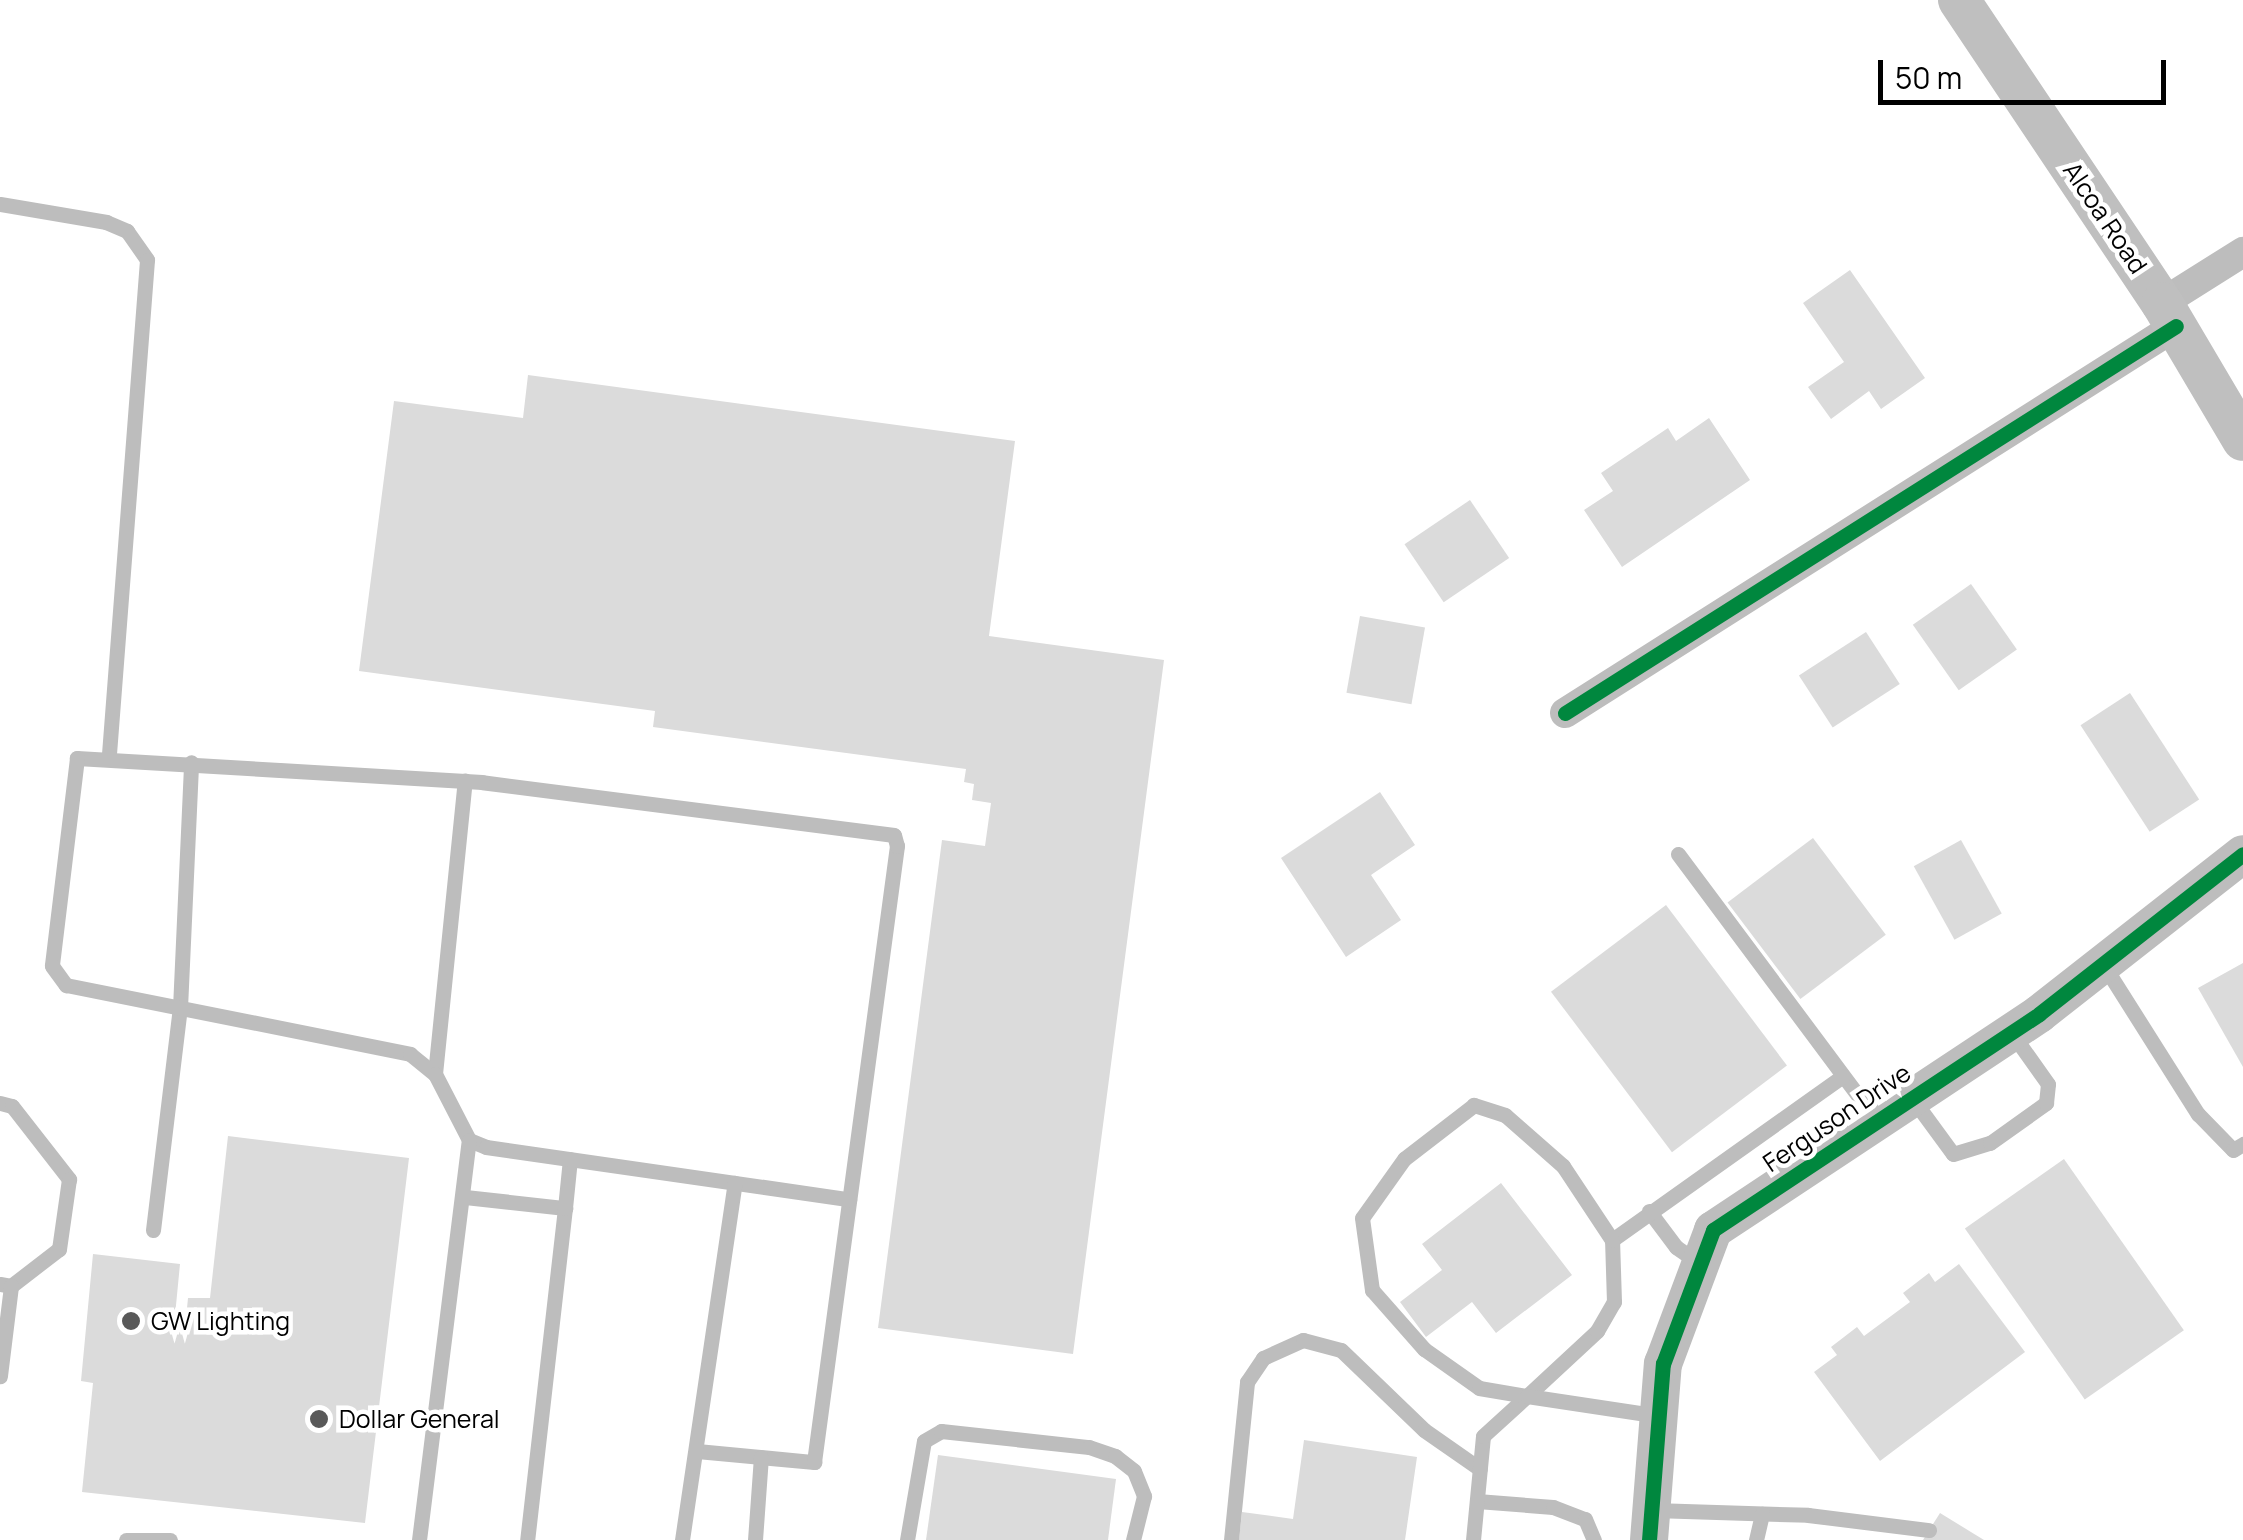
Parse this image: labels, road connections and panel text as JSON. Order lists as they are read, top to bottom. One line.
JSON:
{"streets":{"main road":["Alcoa Road"],"street":["Ferguson Drive"]},"places":["GW Lighting","Dollar General"],"scale_bar":"50 m"}
